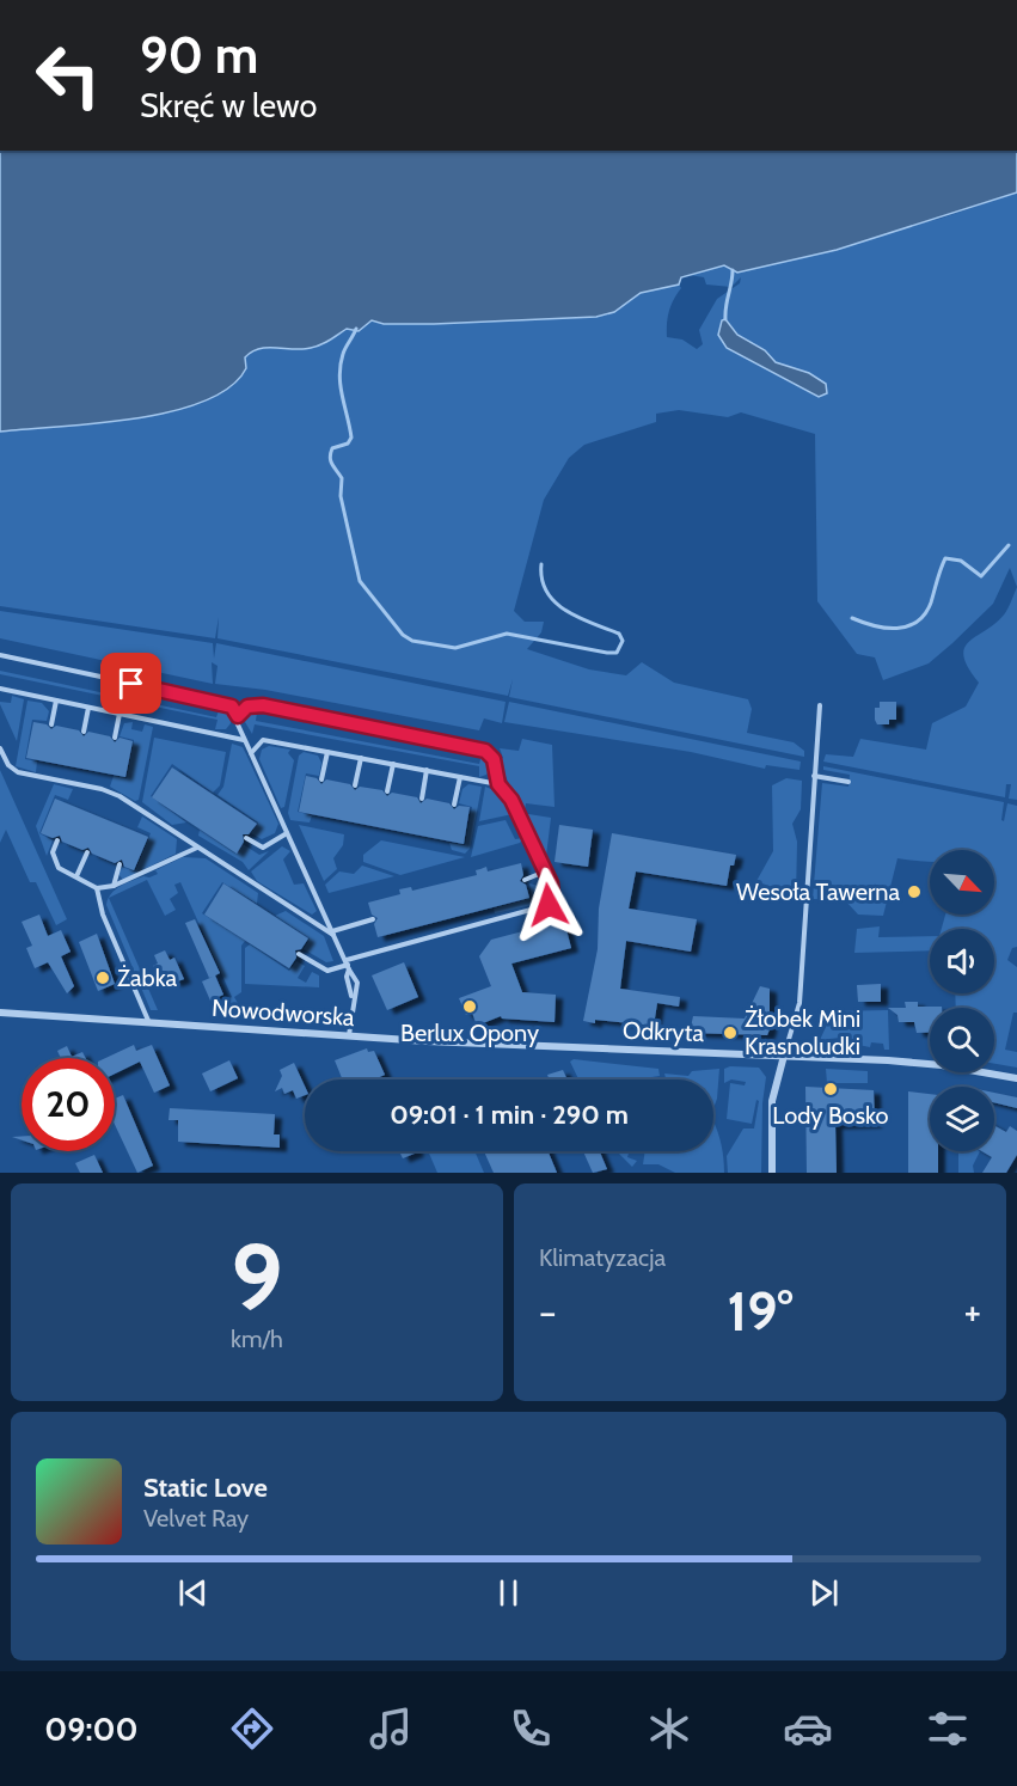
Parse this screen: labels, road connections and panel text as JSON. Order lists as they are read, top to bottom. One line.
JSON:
{"streets":{"street":["Nowodworska","Odkryta"]},"crossings":[["Nowodworska","Odkryta"]],"places":["Wesoła Tawerna","Żabka","Berlux Opony","Żłobek Mini Krasnoludki","Lody Bosko"],"north":"bottom right","page":{"turn":["90 m","Skręć w lewo"],"limit":"20","trip":"09:01 · 1 min · 290 m","tile":[["9","km/h"],"Klimatyzacja"],"heat":["−","19°","+"],"song":["Static Love","Velvet Ray"],"tabs":"09:00"}}
